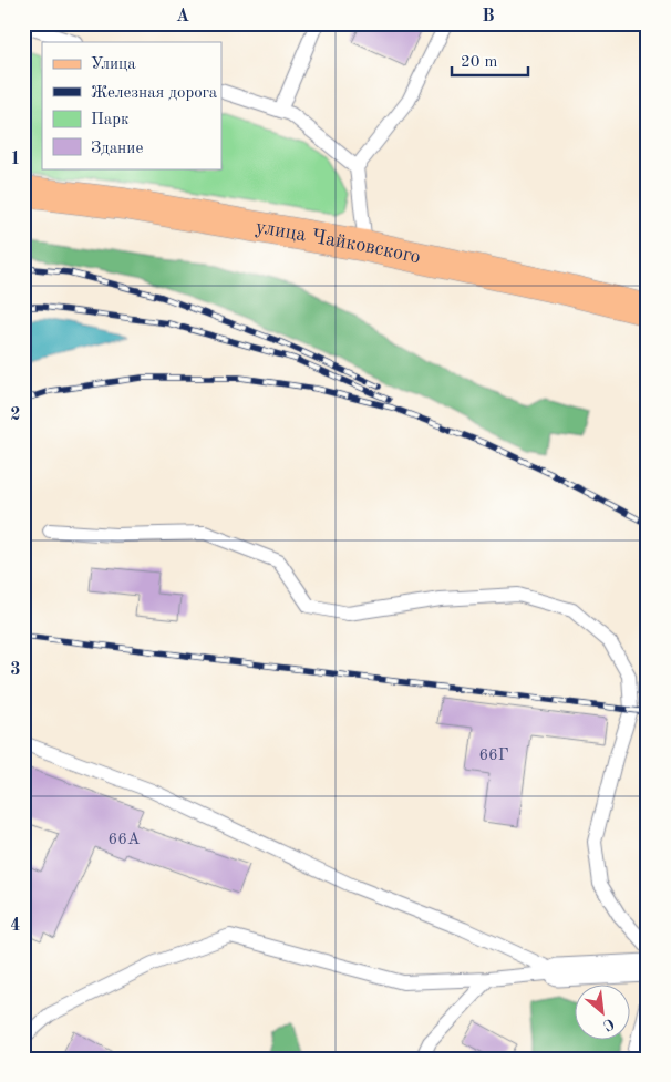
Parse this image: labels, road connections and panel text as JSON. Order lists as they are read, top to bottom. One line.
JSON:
{"streets":{"main road":["улица Чайковского"]},"house_numbers":["66Г","66А"],"legend":["Улица","Железная дорога","Парк","Здание"],"scale_bar":"20 m","north":"bottom right","grid":{"columns":["A","B"],"rows":["1","2","3","4"]}}
